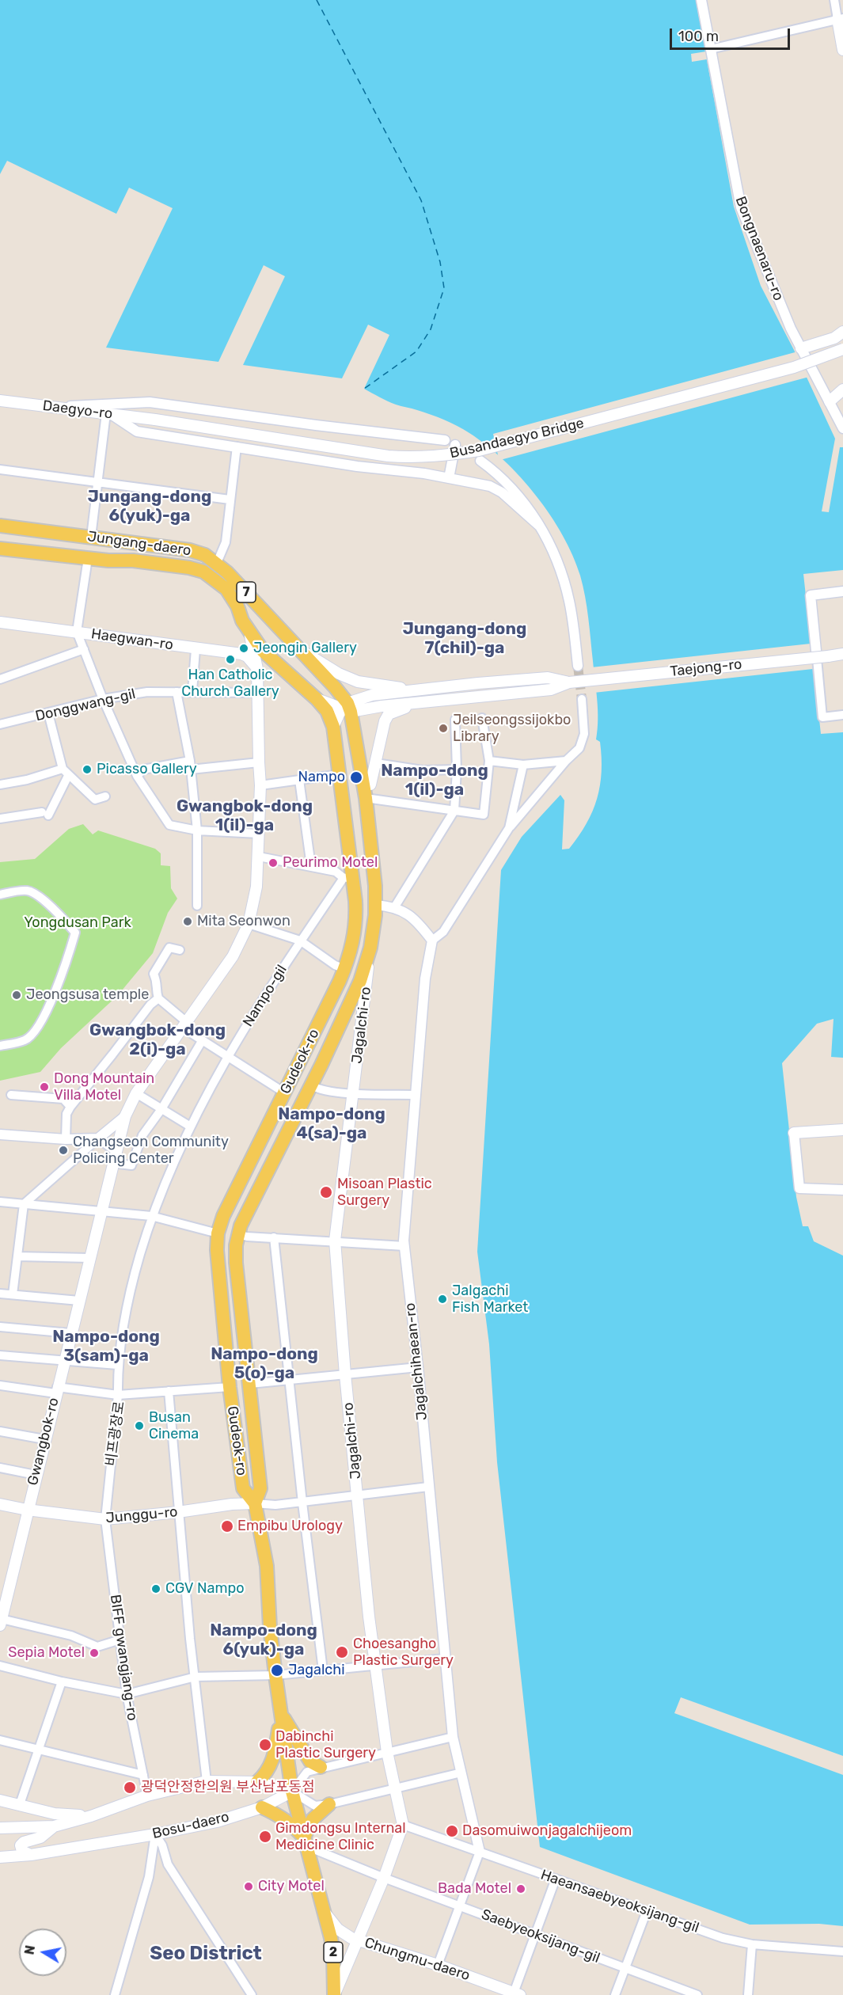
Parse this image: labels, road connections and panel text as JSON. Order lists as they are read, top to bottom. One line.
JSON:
{"streets":{"main road":["Daegyo-ro","Busandaegyo Bridge","Jungang-daero","7","Haegwan-ro","Taejong-ro","Jagalchi-ro","Gudeok-ro","Gwangbok-ro","Junggu-ro","Bosu-daero","2","Chungmu-daero"],"street":["Bongnaenaru-ro","Donggwang-gil","Nampo-gil","Jagalchihaean-ro","비프광장로","BIFF gwangjang-ro","Haeansaebyeoksijang-gil","Saebyeoksijang-gil"]},"crossings":[["Daegyo-ro","Busandaegyo Bridge"],["Jungang-daero","Taejong-ro"],["Jungang-daero","Gudeok-ro"],["Jungang-daero","Gwangbok-ro"],["Haegwan-ro","Gwangbok-ro"],["Taejong-ro","Gudeok-ro"],["Donggwang-gil","Gwangbok-ro"],["Nampo-gil","Gudeok-ro"],["Nampo-gil","비프광장로"],["Jagalchi-ro","Gudeok-ro"],["Jagalchi-ro","Haeansaebyeoksijang-gil"],["Gudeok-ro","Junggu-ro"],["Gudeok-ro","Bosu-daero"],["Gudeok-ro","Chungmu-daero"],["Jagalchihaean-ro","Haeansaebyeoksijang-gil"],["비프광장로","Junggu-ro"],["비프광장로","BIFF gwangjang-ro"],["Gwangbok-ro","Junggu-ro"],["Junggu-ro","BIFF gwangjang-ro"]],"districts":["Jungang-dong 6(yuk)-ga","Jungang-dong 7(chil)-ga","Nampo-dong 1(il)-ga","Gwangbok-dong 1(il)-ga","Gwangbok-dong 2(i)-ga","Nampo-dong 4(sa)-ga","Nampo-dong 3(sam)-ga","Nampo-dong 5(o)-ga","Nampo-dong 6(yuk)-ga","Seo District"],"parks":["Yongdusan Park"],"places":["Jeongin Gallery","Han Catholic Church Gallery","Jeilseongssijokbo Library","Picasso Gallery","Nampo","Peurimo Motel","Mita Seonwon","Jeongsusa temple","Dong Mountain Villa Motel","Changseon Community Policing Center","Misoan Plastic Surgery","Jalgachi Fish Market","Busan Cinema","Empibu Urology","CGV Nampo","Choesangho Plastic Surgery","Sepia Motel","Jagalchi","Dabinchi Plastic Surgery","광덕안정한의원 부산남포동점","Dasomuiwonjagalchijeom","Gimdongsu Internal Medicine Clinic","City Motel","Bada Motel"],"scale_bar":"100 m","north":"left"}
